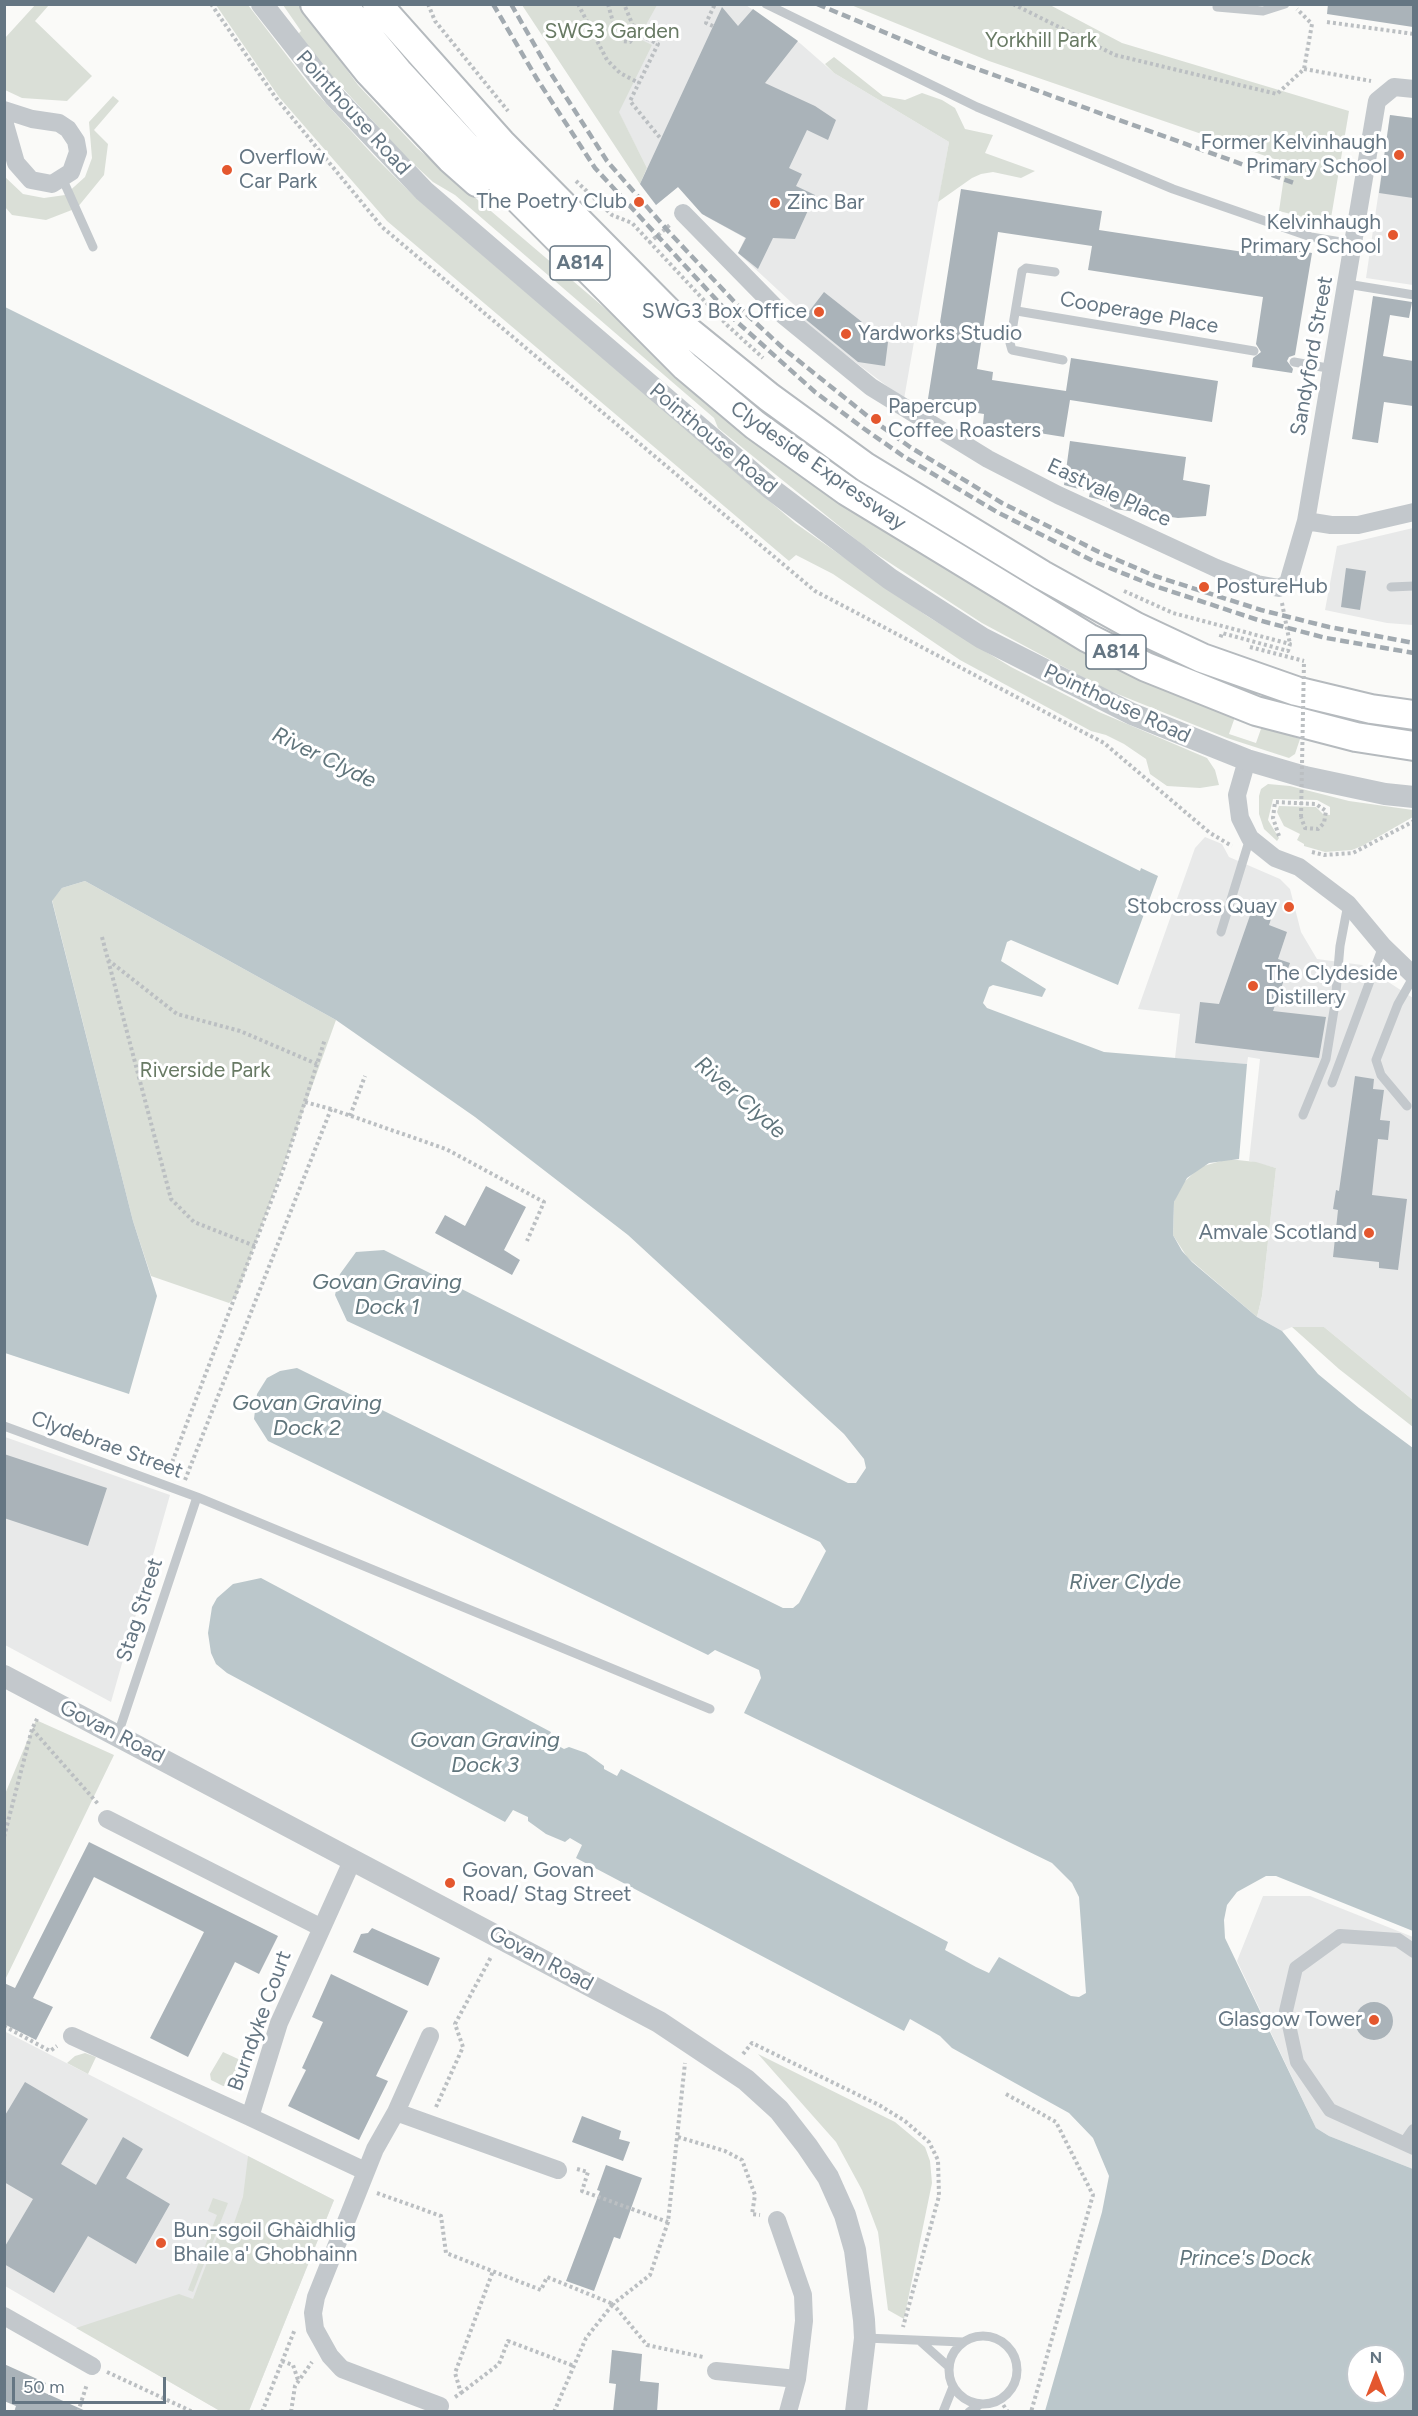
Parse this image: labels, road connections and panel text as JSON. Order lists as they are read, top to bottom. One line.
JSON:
{"streets":{"main road":["A814","Clydeside Expressway"],"street":["Pointhouse Road","Sandyford Street","Eastvale Place","Govan Road","Burndyke Court"],"lane":["Cooperage Place","Clydebrae Street","Stag Street"]},"crossings":[["A814","Clydeside Expressway"],["Sandyford Street","Eastvale Place"],["Clydebrae Street","Stag Street"],["Stag Street","Govan Road"],["Govan Road","Burndyke Court"]],"water":["River Clyde","Govan Graving Dock 1","Govan Graving Dock 2","Govan Graving Dock 3","Prince's Dock"],"parks":["SWG3 Garden","Yorkhill Park","Riverside Park"],"places":["Former Kelvinhaugh Primary School","Overflow Car Park","The Poetry Club","Zinc Bar","Kelvinhaugh Primary School","SWG3 Box Office","Yardworks Studio","Papercup Coffee Roasters","PostureHub","Stobcross Quay","The Clydeside Distillery","Amvale Scotland","Govan, Govan Road/ Stag Street","Glasgow Tower","Bun-sgoil Ghàidhlig Bhaile a' Ghobhainn"],"scale_bar":"50 m","north":"top"}
